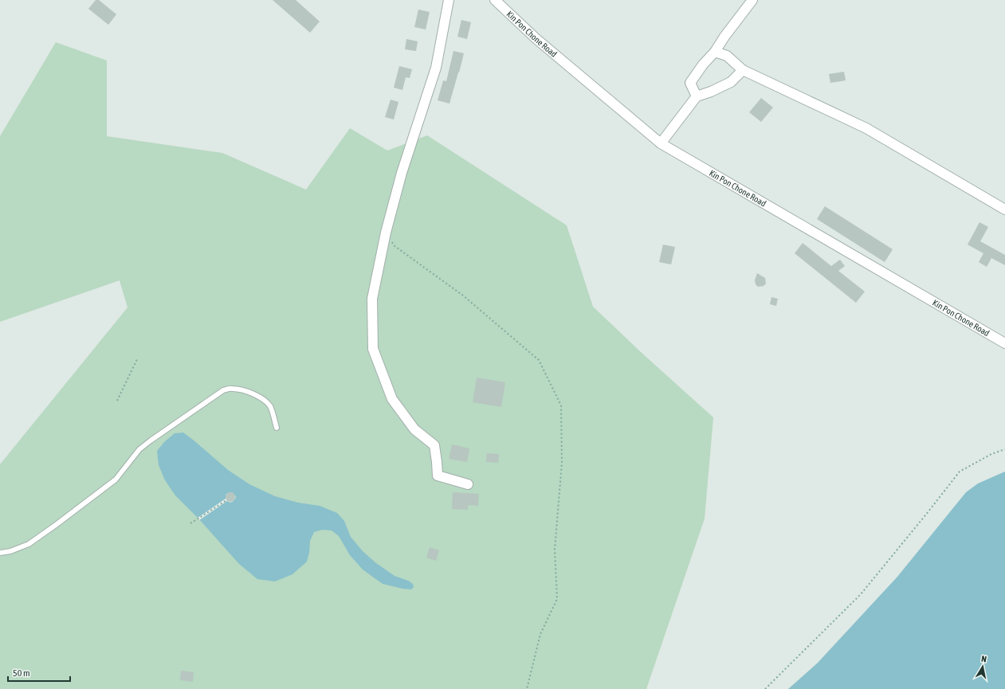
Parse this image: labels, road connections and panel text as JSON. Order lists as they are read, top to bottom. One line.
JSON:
{"streets":{"street":["Kin Pon Chone Road"]},"scale_bar":"50 m","north":"top"}
